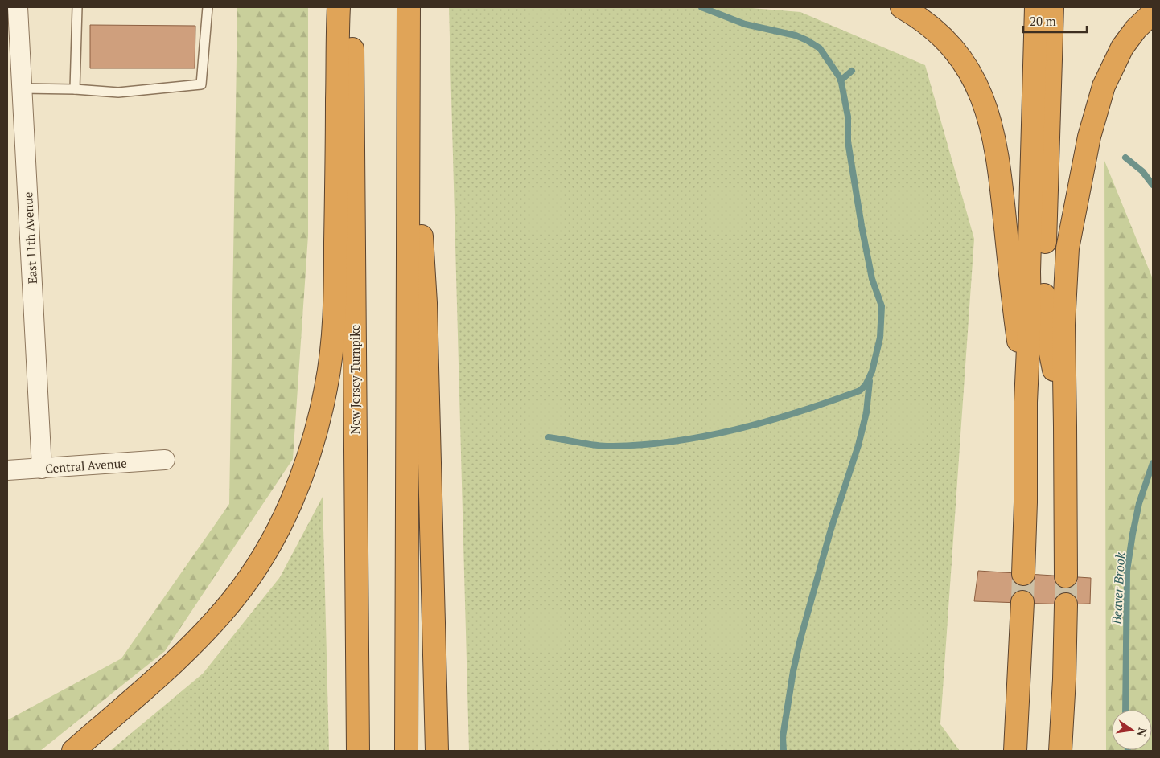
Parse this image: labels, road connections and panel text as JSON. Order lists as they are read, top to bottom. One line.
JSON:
{"streets":{"highway":["New Jersey Turnpike"],"street":["East 11th Avenue","Central Avenue"]},"crossings":[["East 11th Avenue","Central Avenue"]],"water":["Beaver Brook"],"scale_bar":"20 m","north":"right"}
